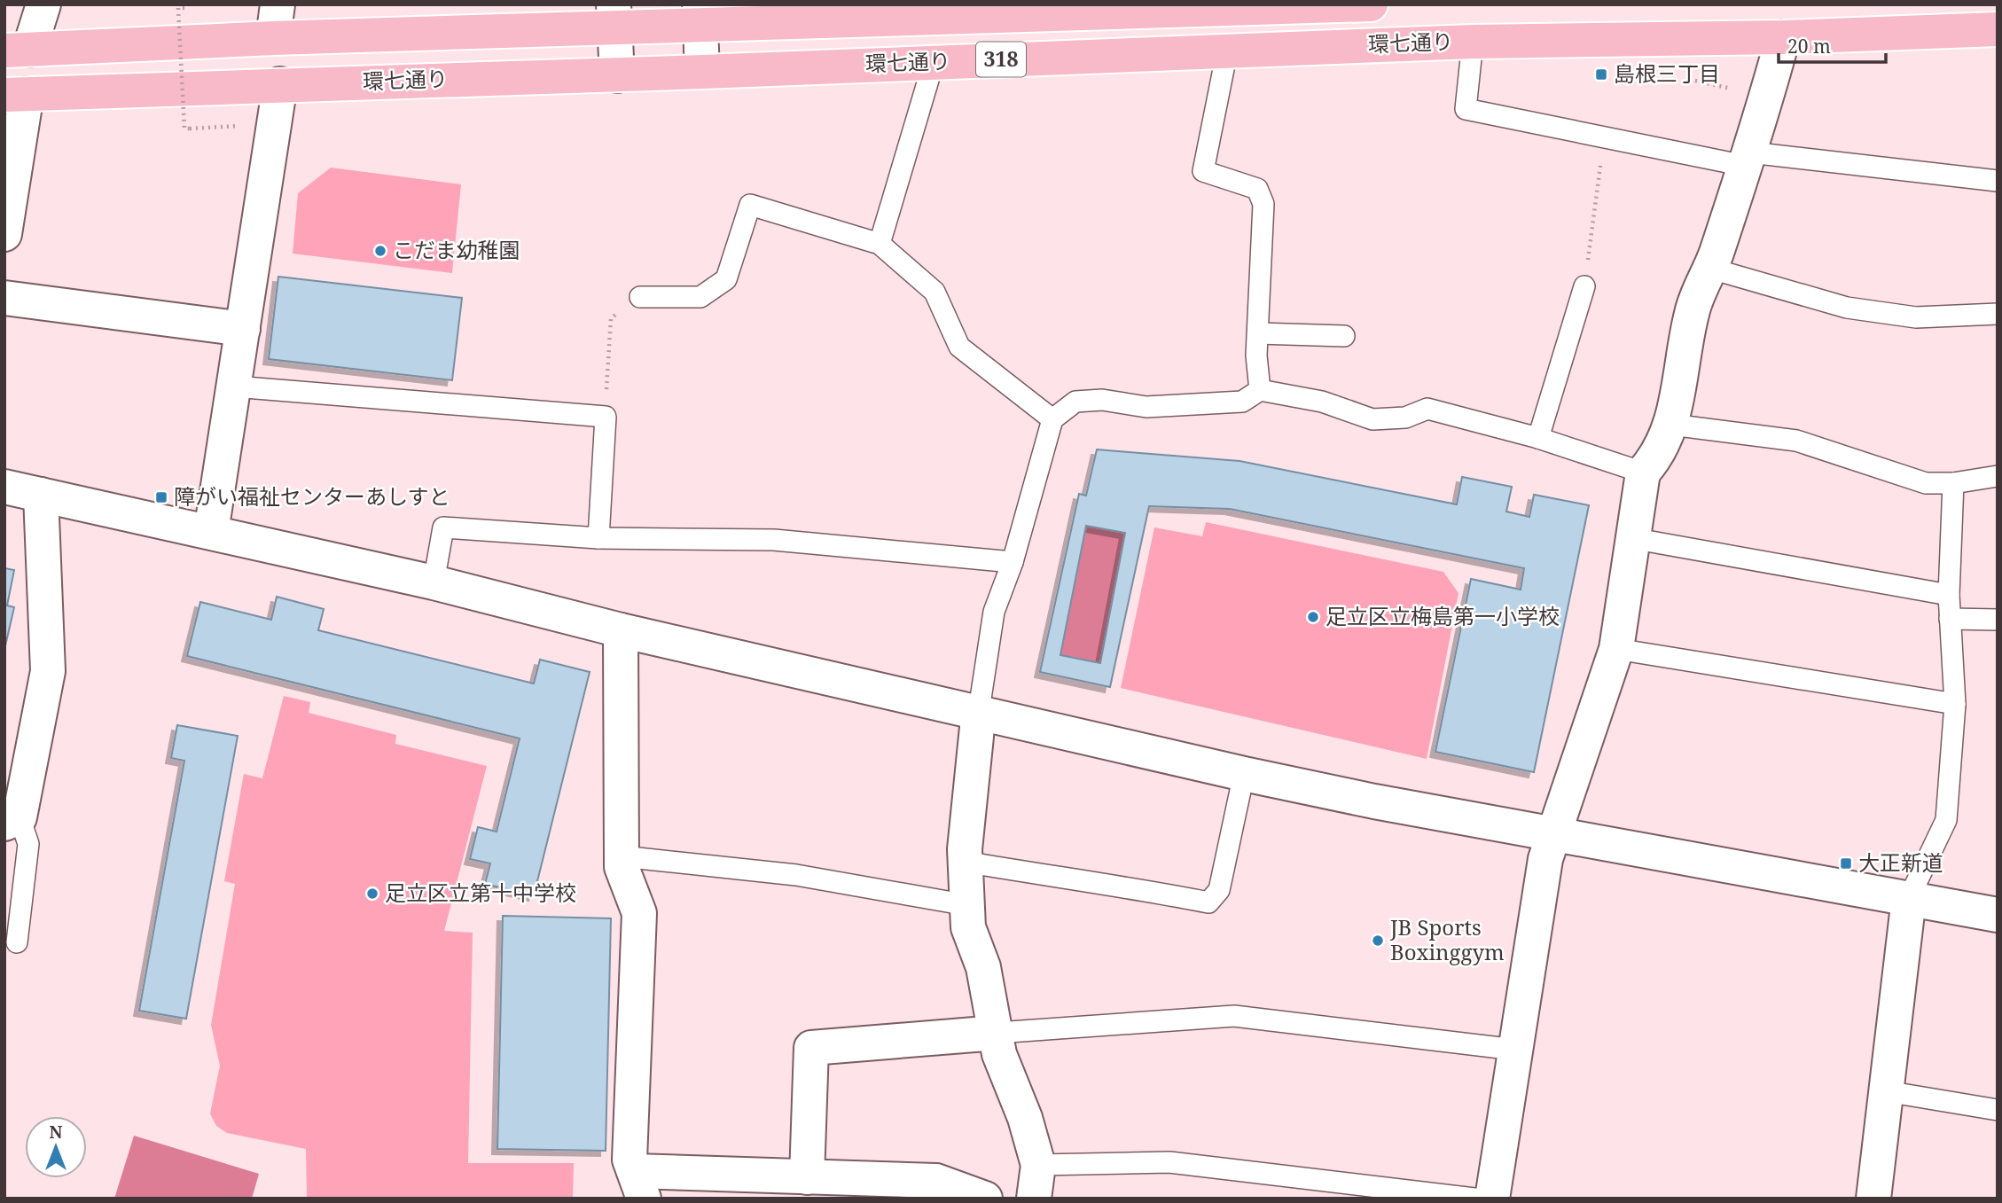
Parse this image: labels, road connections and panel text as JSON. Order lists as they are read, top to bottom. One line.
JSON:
{"streets":{"main road":["環七通り","318"]},"places":{"transit":["島根三丁目","障がい福祉センターあしすと","大正新道"],"other":["こだま幼稚園","足立区立梅島第一小学校","足立区立第十中学校","JB Sports Boxinggym"]},"scale_bar":"20 m","north":"top"}
